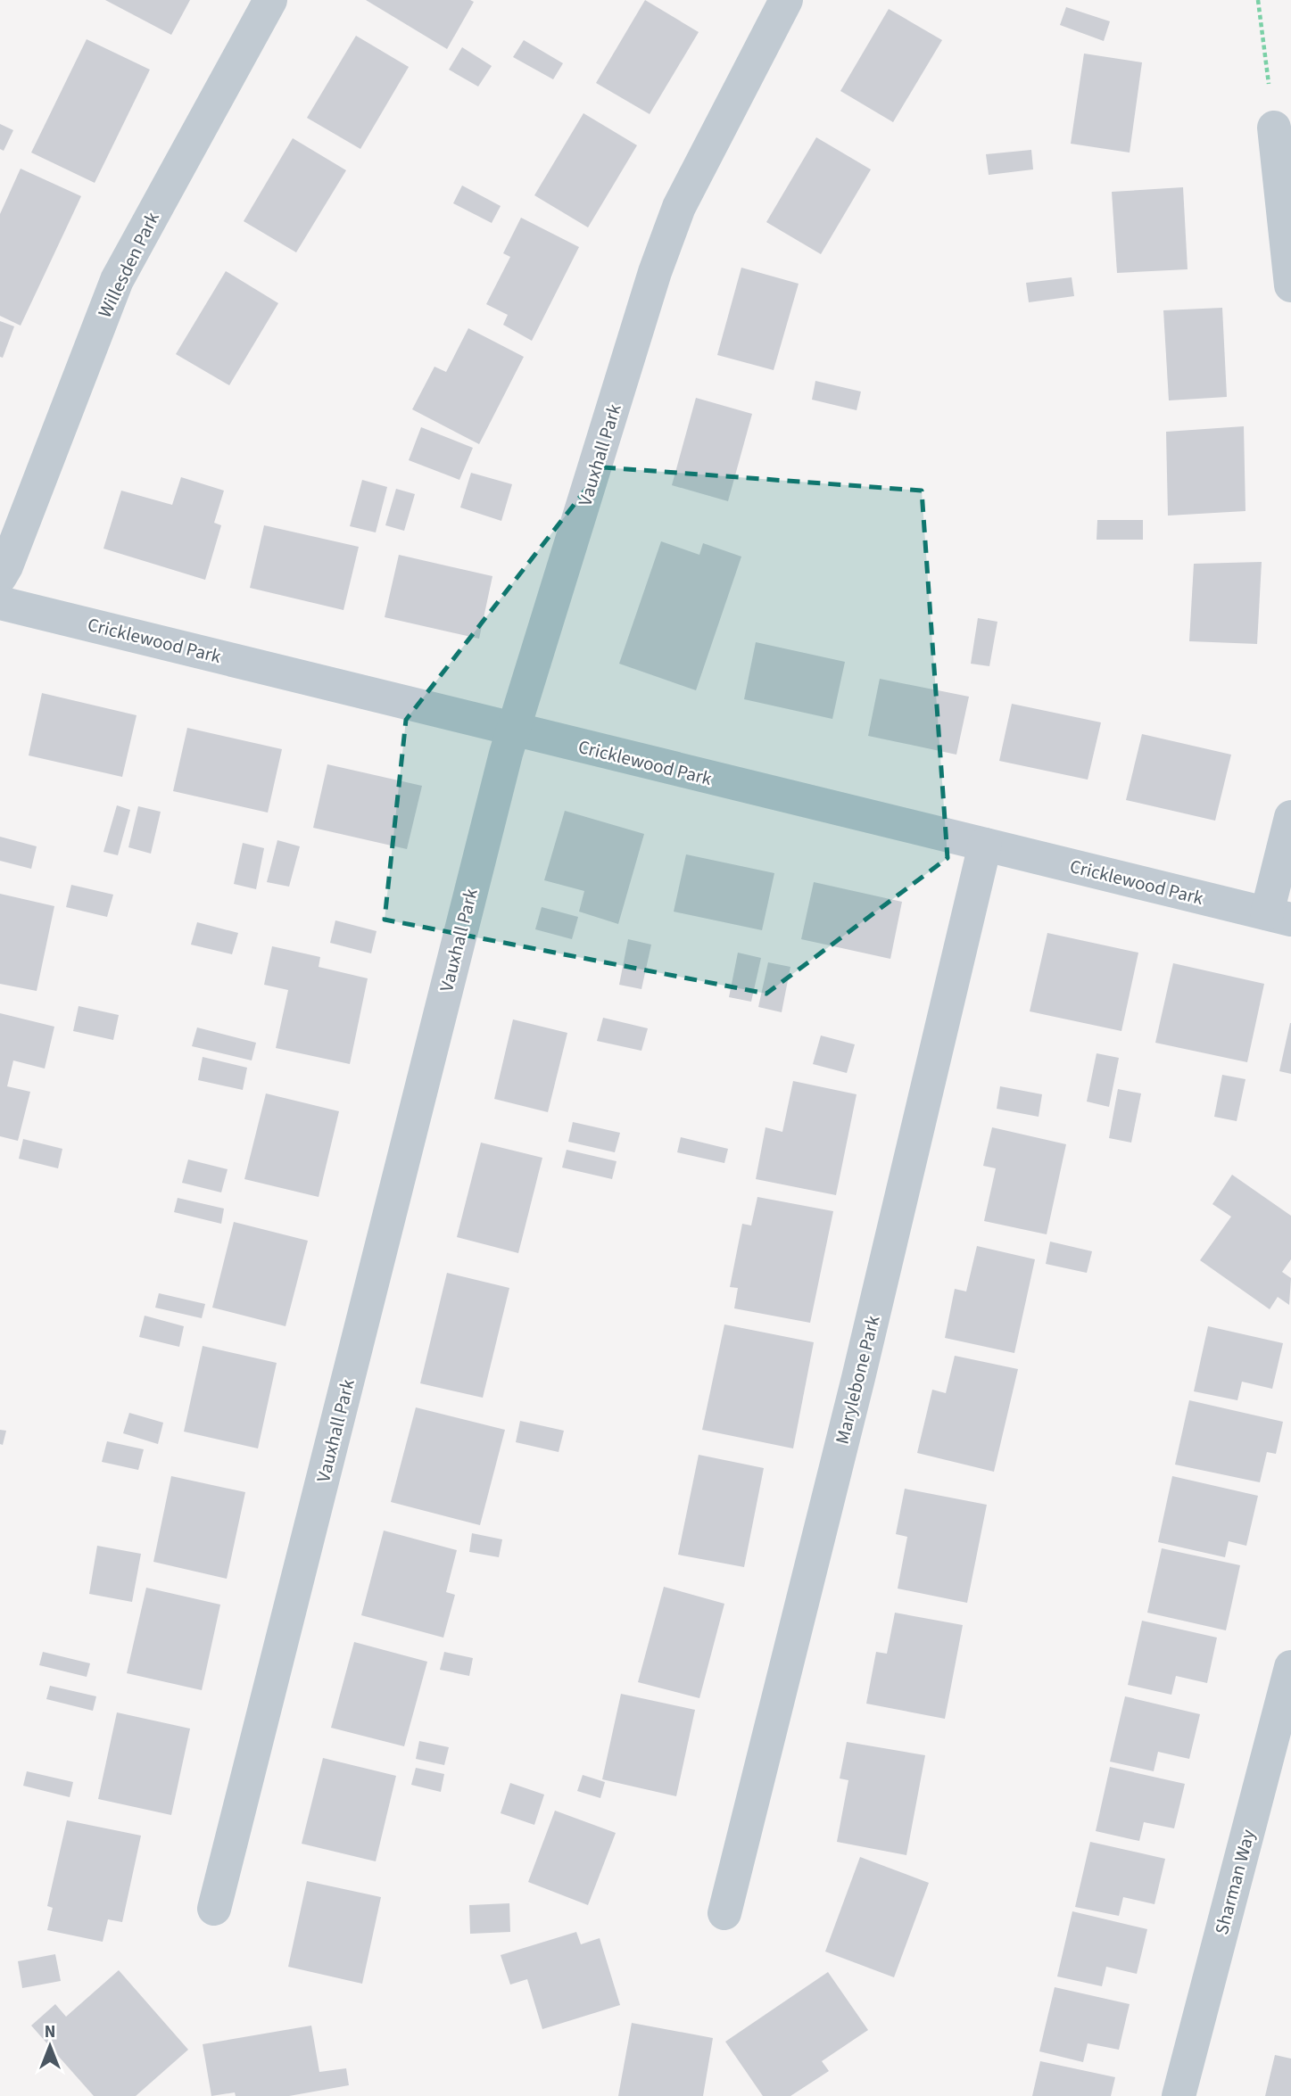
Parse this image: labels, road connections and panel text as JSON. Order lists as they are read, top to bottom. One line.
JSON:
{"streets":{"street":["Willesden Park","Vauxhall Park","Cricklewood Park","Marylebone Park","Sharman Way"]},"crossings":[["Vauxhall Park","Cricklewood Park"],["Cricklewood Park","Marylebone Park"]],"north":"top"}
